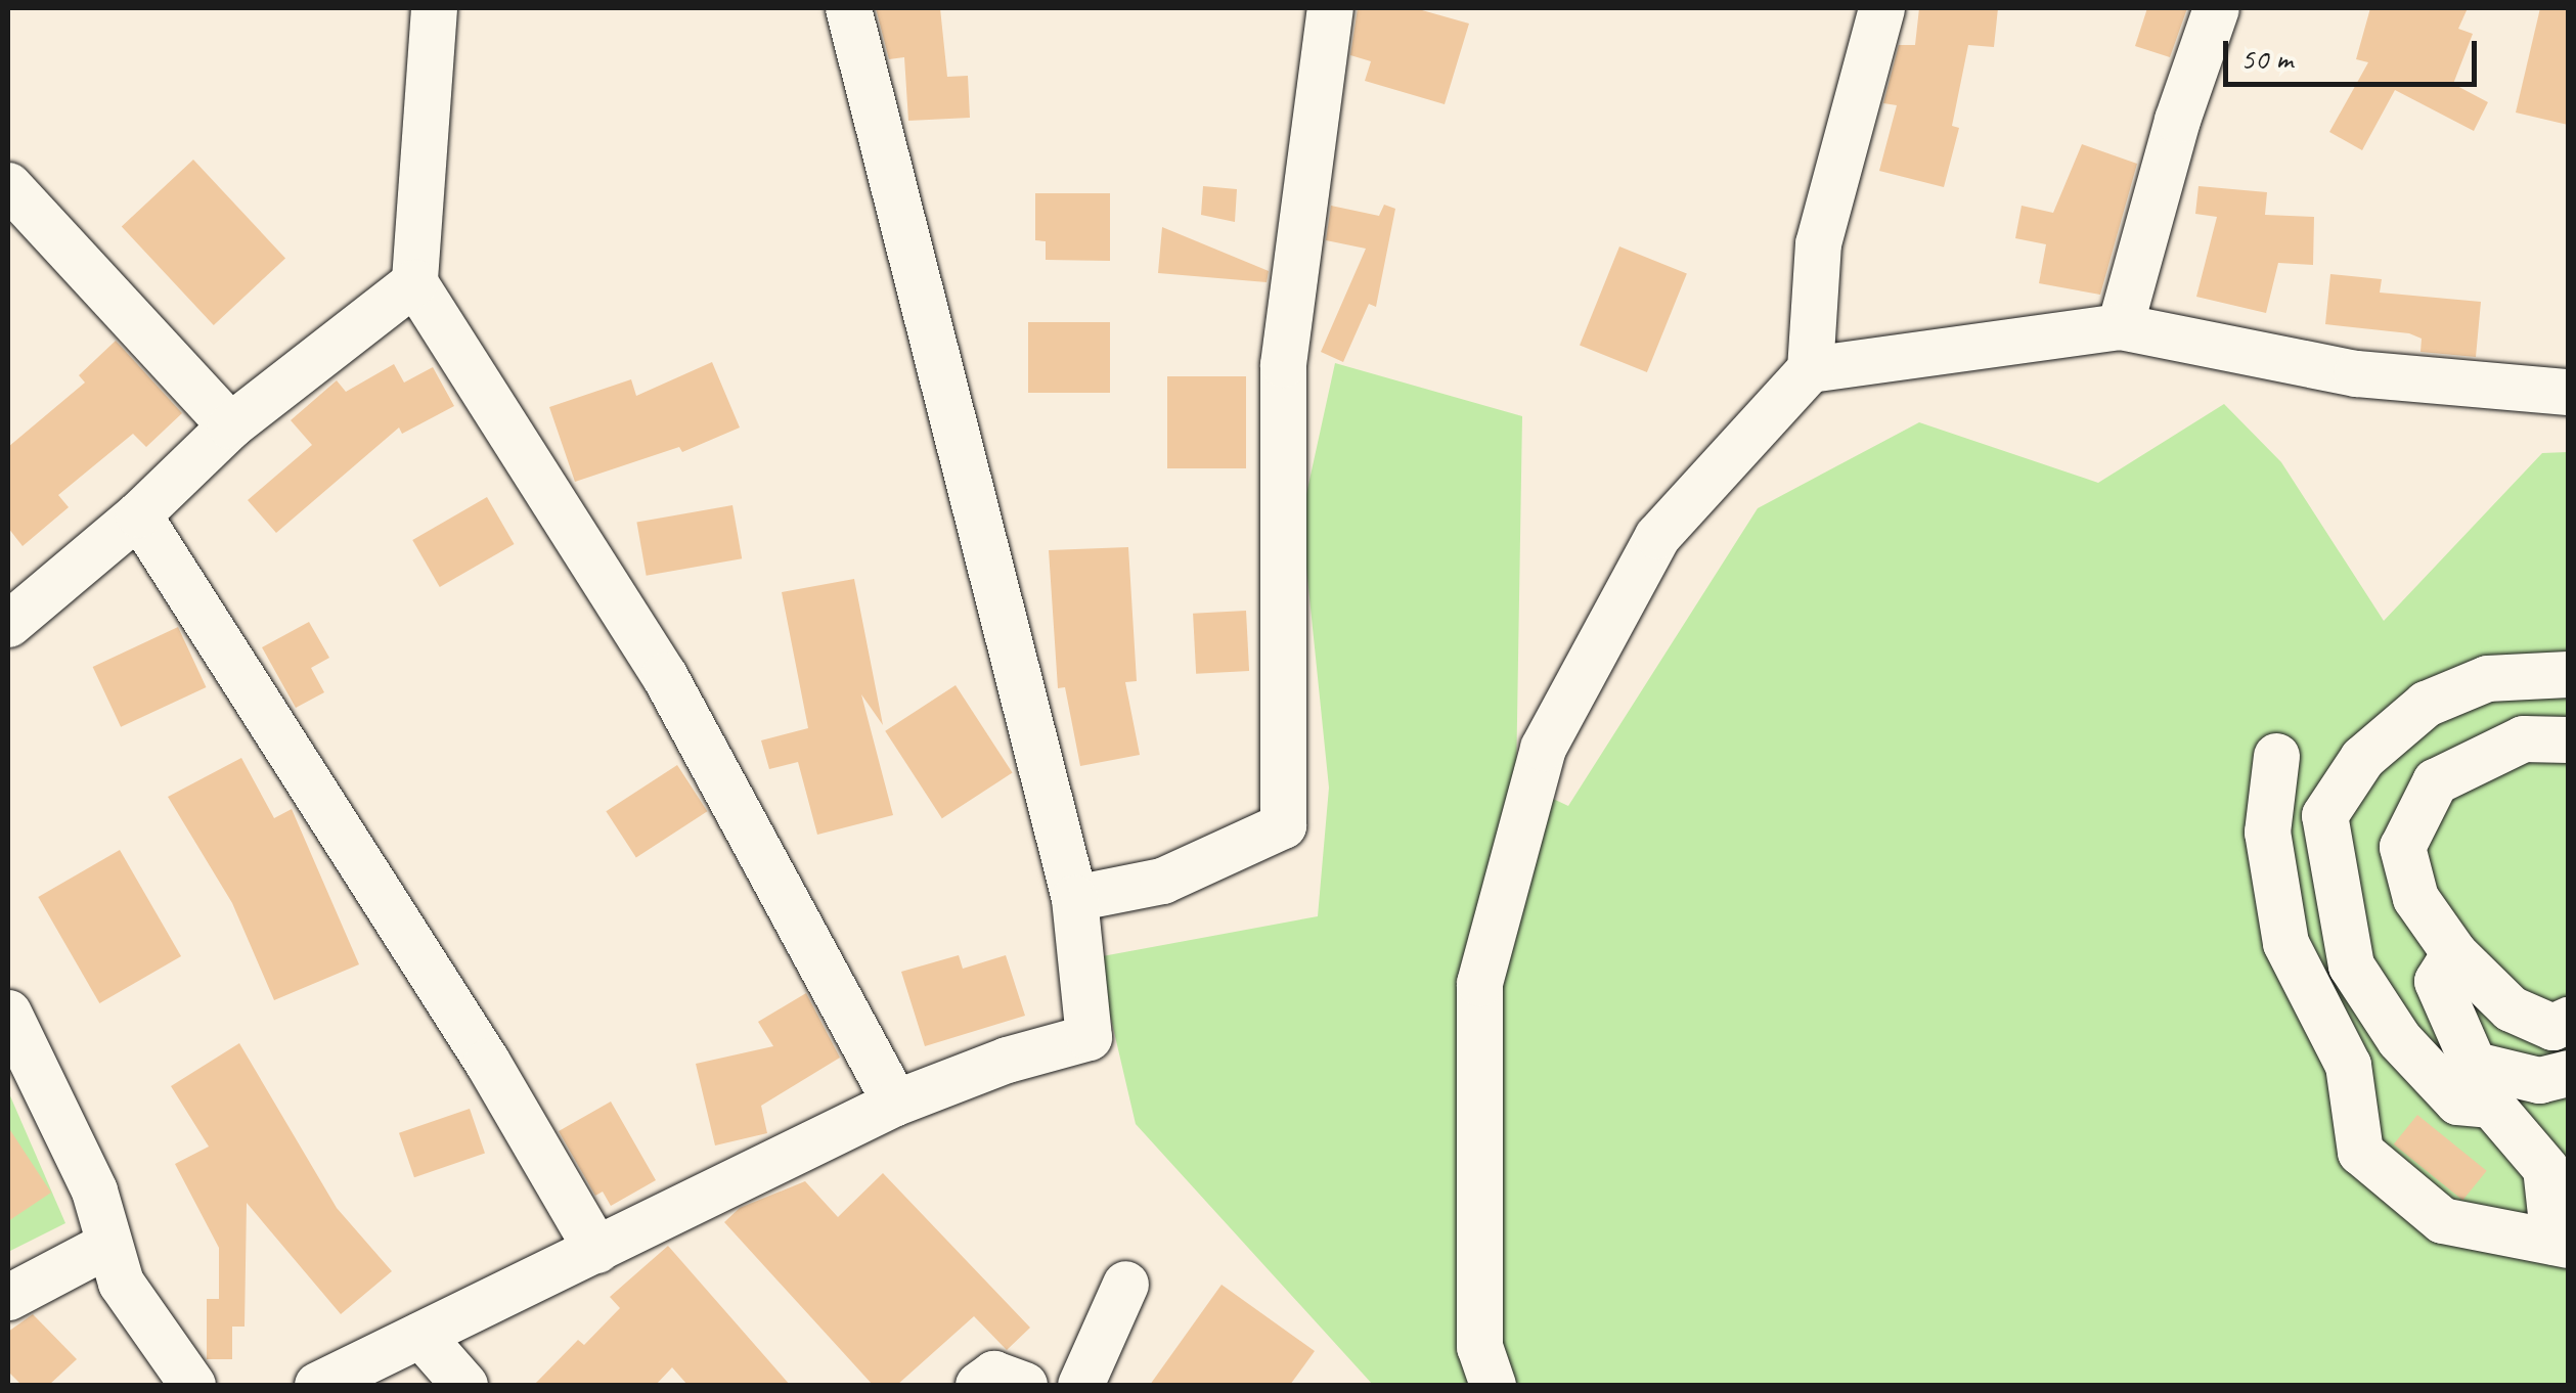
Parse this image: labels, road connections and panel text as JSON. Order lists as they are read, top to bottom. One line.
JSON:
{"scale_bar":"50 m"}
